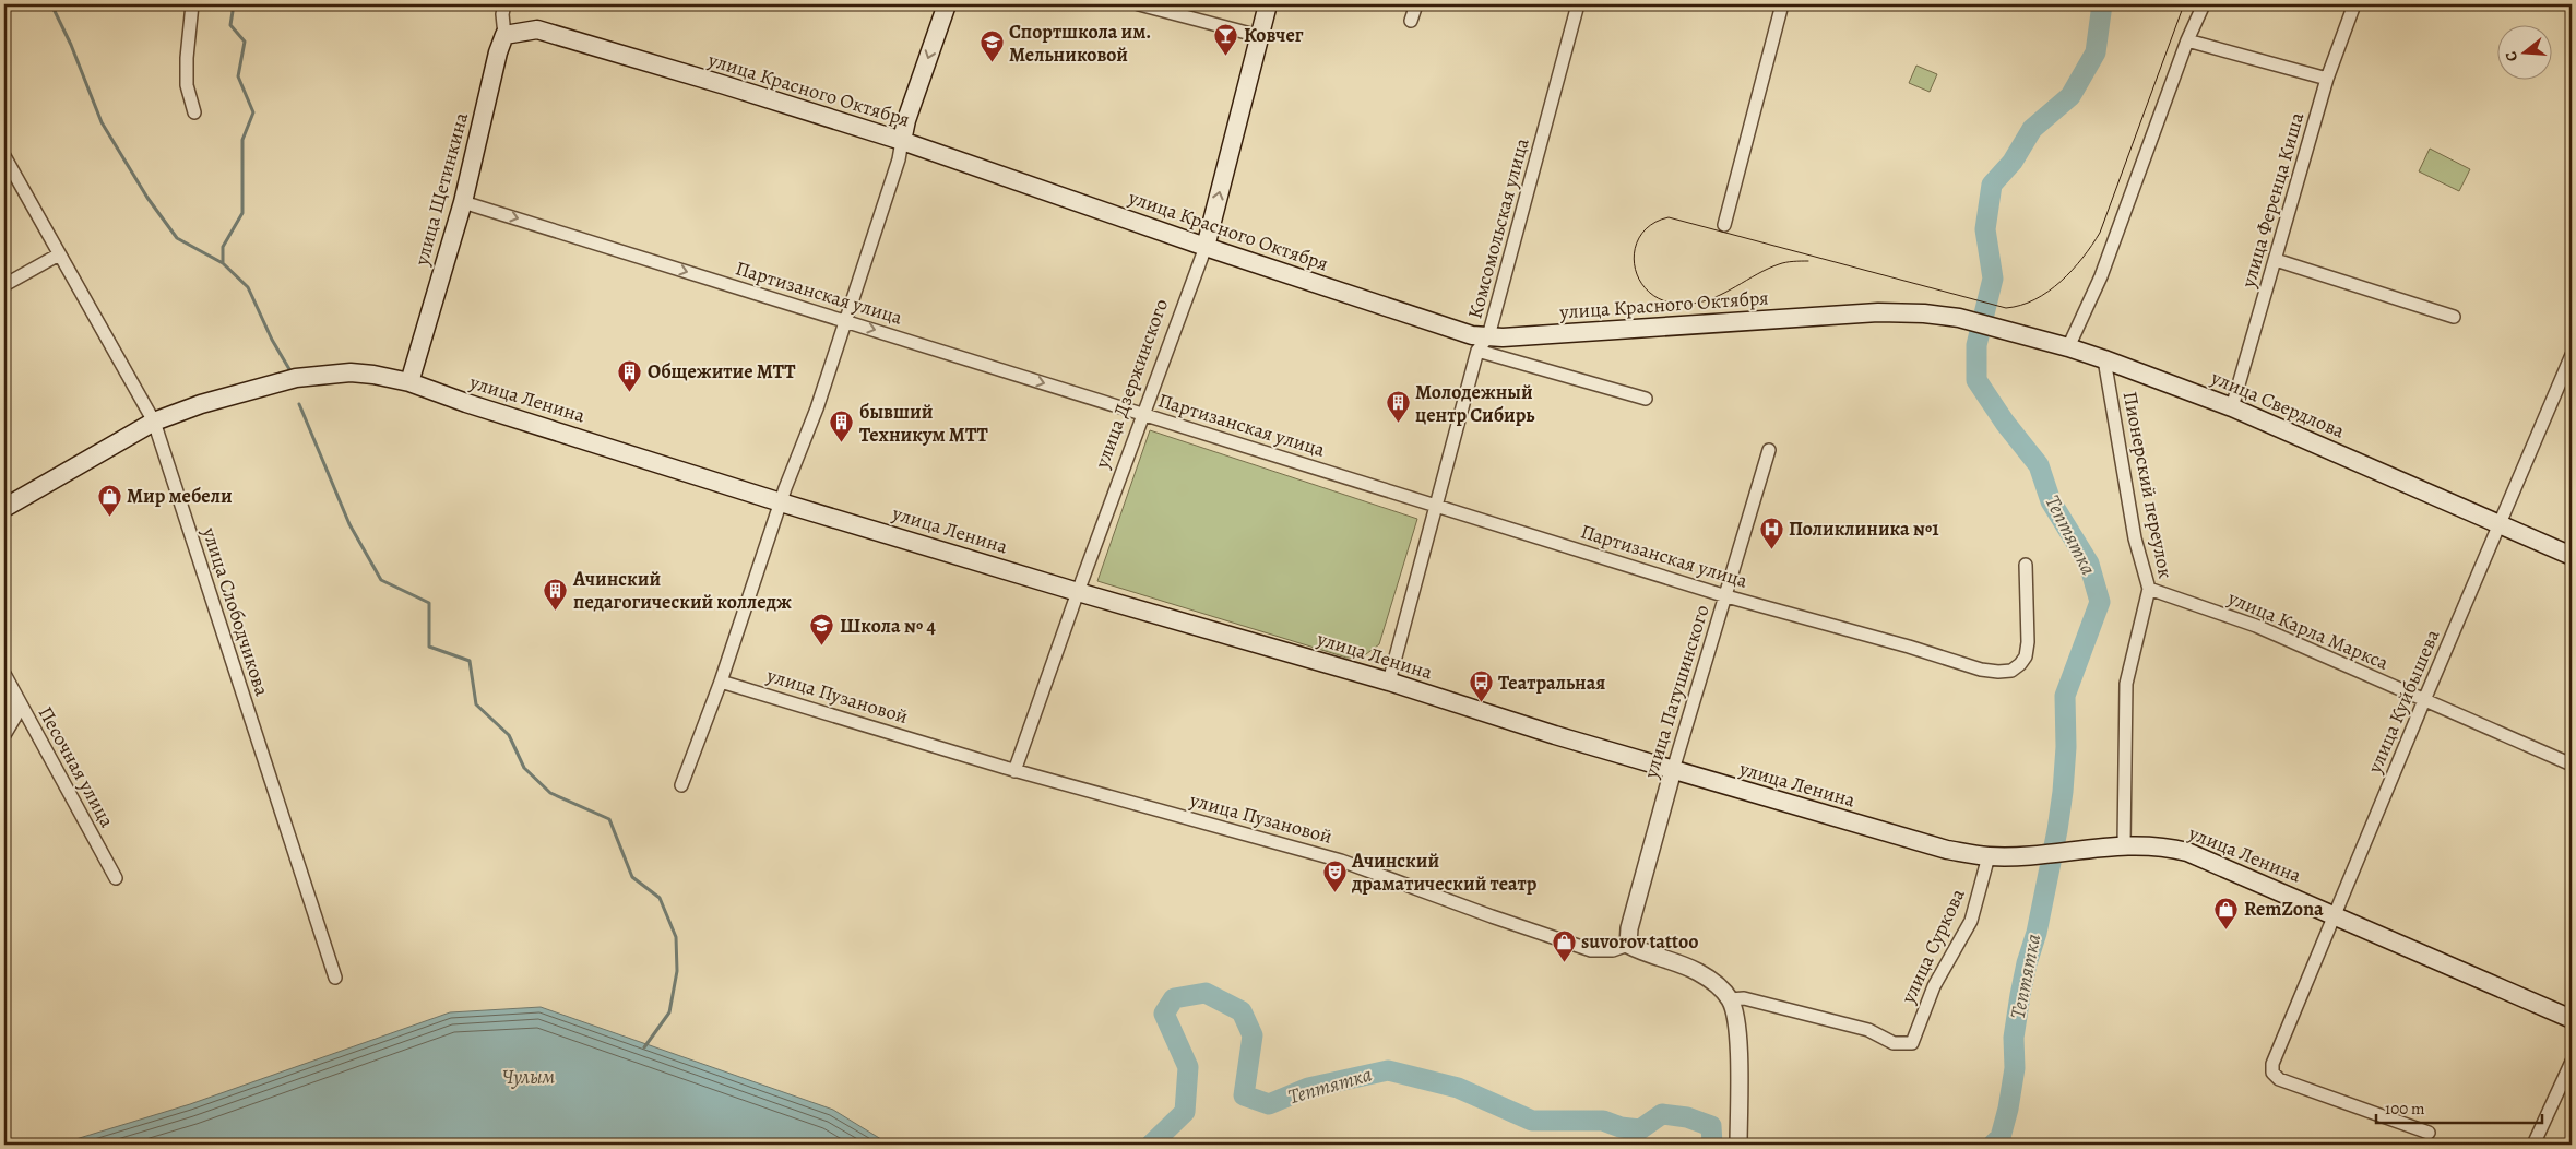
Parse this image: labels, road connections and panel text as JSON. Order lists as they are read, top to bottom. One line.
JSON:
{"streets":{"main road":["улица Красного Октября","улица Щетинкина","улица Дзержинского","улица Ленина","улица Свердлова"],"street":["улица Ференца Киша","Комсомольская улица","Партизанская улица","Пионерский переулок","улица Слободчикова","улица Карла Маркса","улица Патушинского","улица Пузановой","улица Куйбышева","Песочная улица","улица Суркова"]},"crossings":[["улица Красного Октября","улица Щетинкина"],["улица Красного Октября","Комсомольская улица"],["улица Красного Октября","улица Дзержинского"],["улица Красного Октября","улица Свердлова"],["улица Щетинкина","Партизанская улица"],["улица Щетинкина","улица Ленина"],["улица Ференца Киша","улица Свердлова"],["Комсомольская улица","Партизанская улица"],["Комсомольская улица","улица Ленина"],["Партизанская улица","улица Дзержинского"],["Партизанская улица","улица Патушинского"],["улица Дзержинского","улица Ленина"],["улица Дзержинского","улица Пузановой"],["улица Ленина","Пионерский переулок"],["улица Ленина","улица Слободчикова"],["улица Ленина","улица Патушинского"],["улица Ленина","улица Куйбышева"],["улица Ленина","улица Суркова"],["улица Свердлова","Пионерский переулок"],["улица Свердлова","улица Куйбышева"],["Пионерский переулок","улица Карла Маркса"],["улица Карла Маркса","улица Куйбышева"],["улица Патушинского","улица Пузановой"]],"one_way":["Партизанская улица"],"water":["Тептятка","Чулым"],"places":{"bar":["Ковчег"],"school or university":["Спортшкола им. Мельниковой","Школа № 4"],"building":["Общежитие МТТ","Молодежный центр Сибирь","бывший Техникум МТТ","Ачинский педагогический колледж"],"shop":["Мир мебели","RemZona","suvorov tattoo"],"hospital":["Поликлиника №1"],"bus stop":["Театральная"],"theatre":["Ачинский драматический театр"]},"scale_bar":"100 m","north":"left"}
